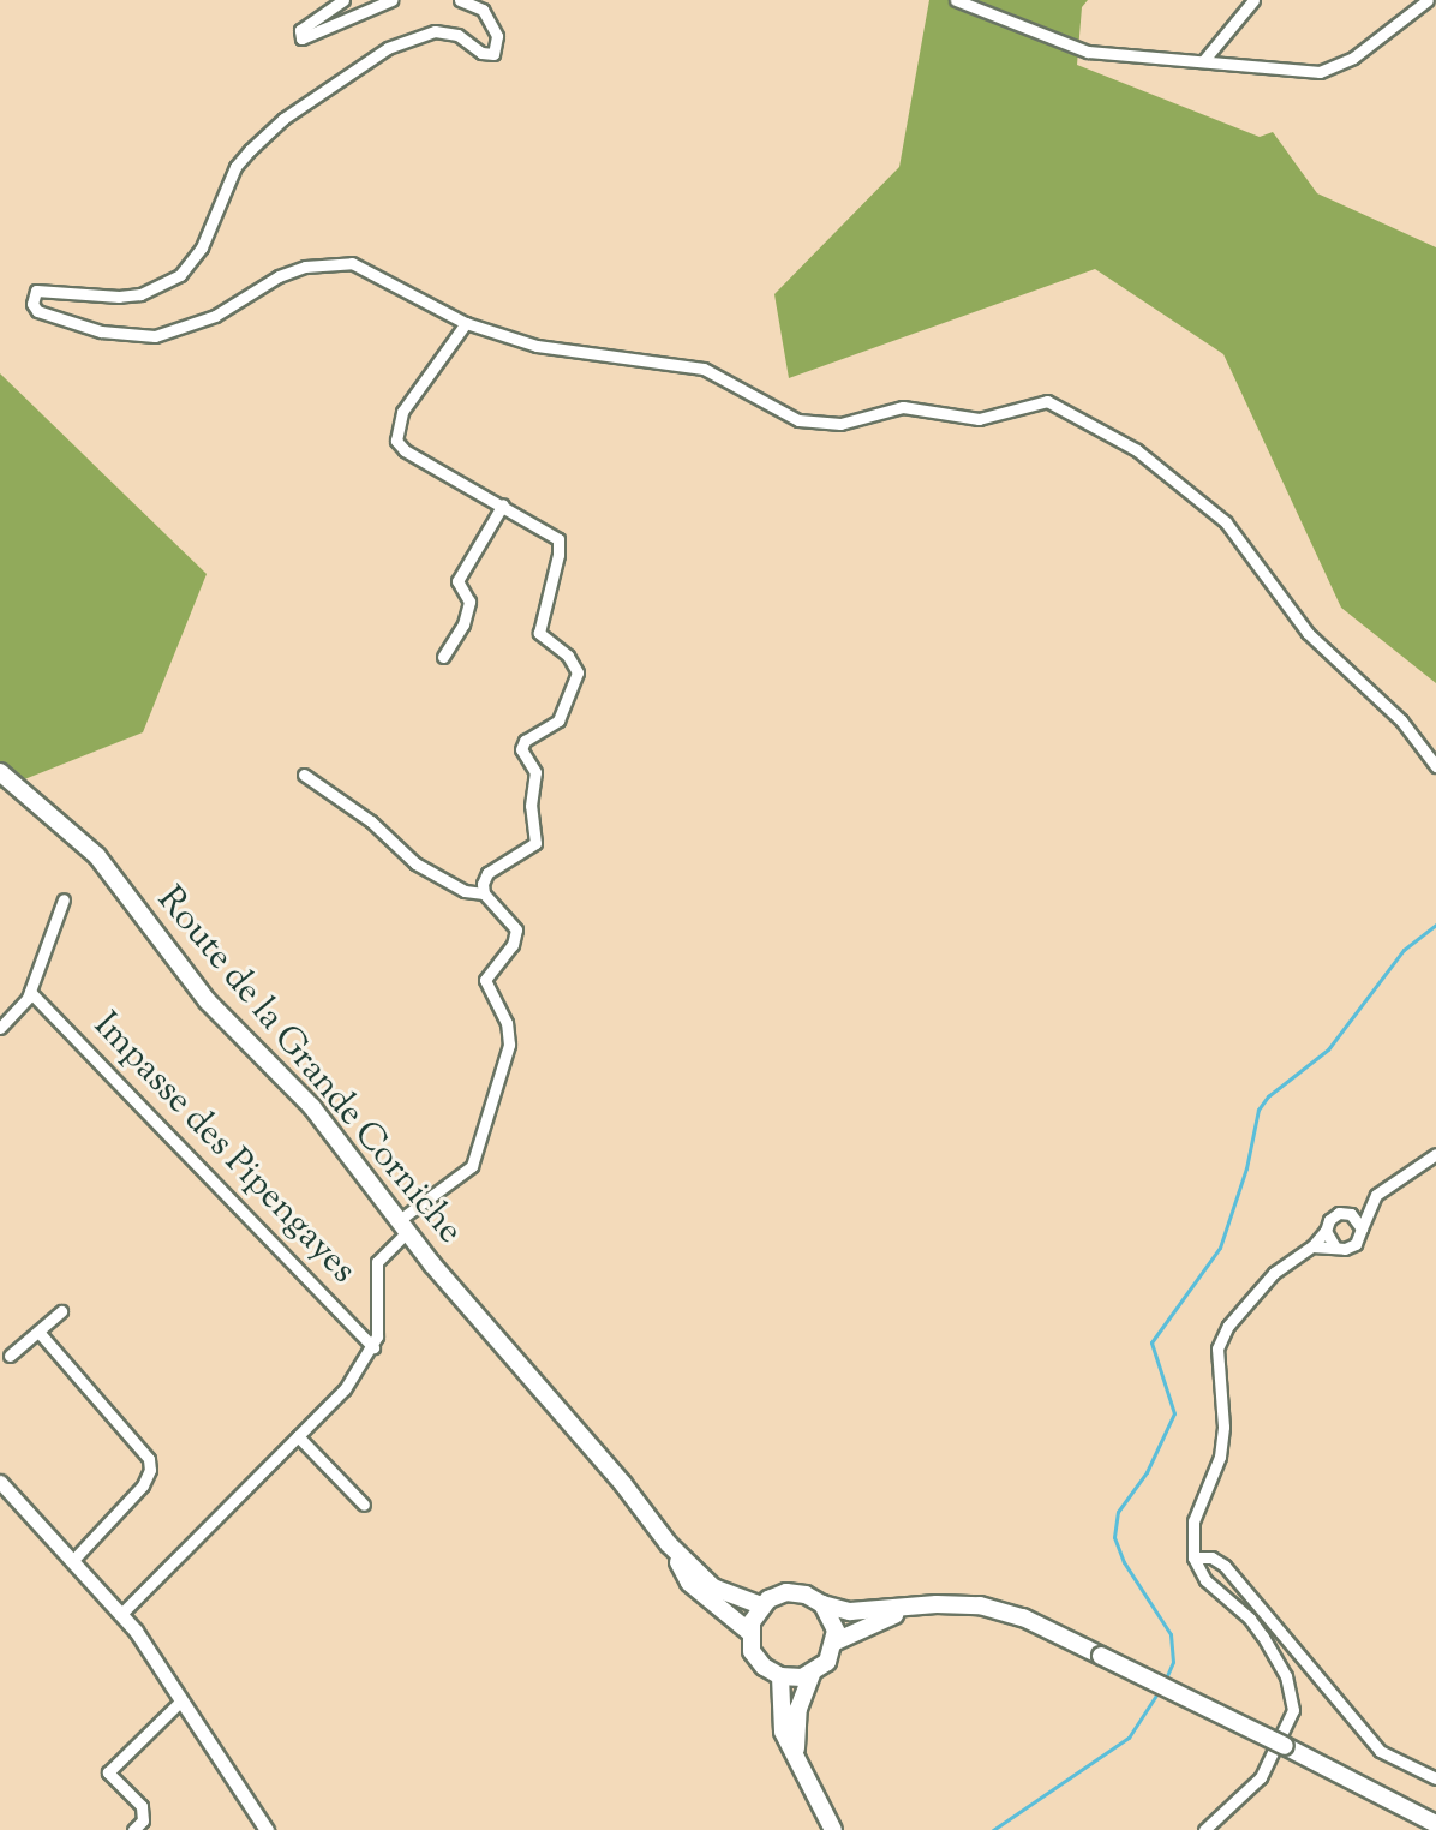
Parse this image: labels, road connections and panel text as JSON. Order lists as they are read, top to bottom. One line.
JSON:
{"streets":{"main road":["Route de la Grande Corniche"],"street":["Impasse des Pipengayes"]}}
